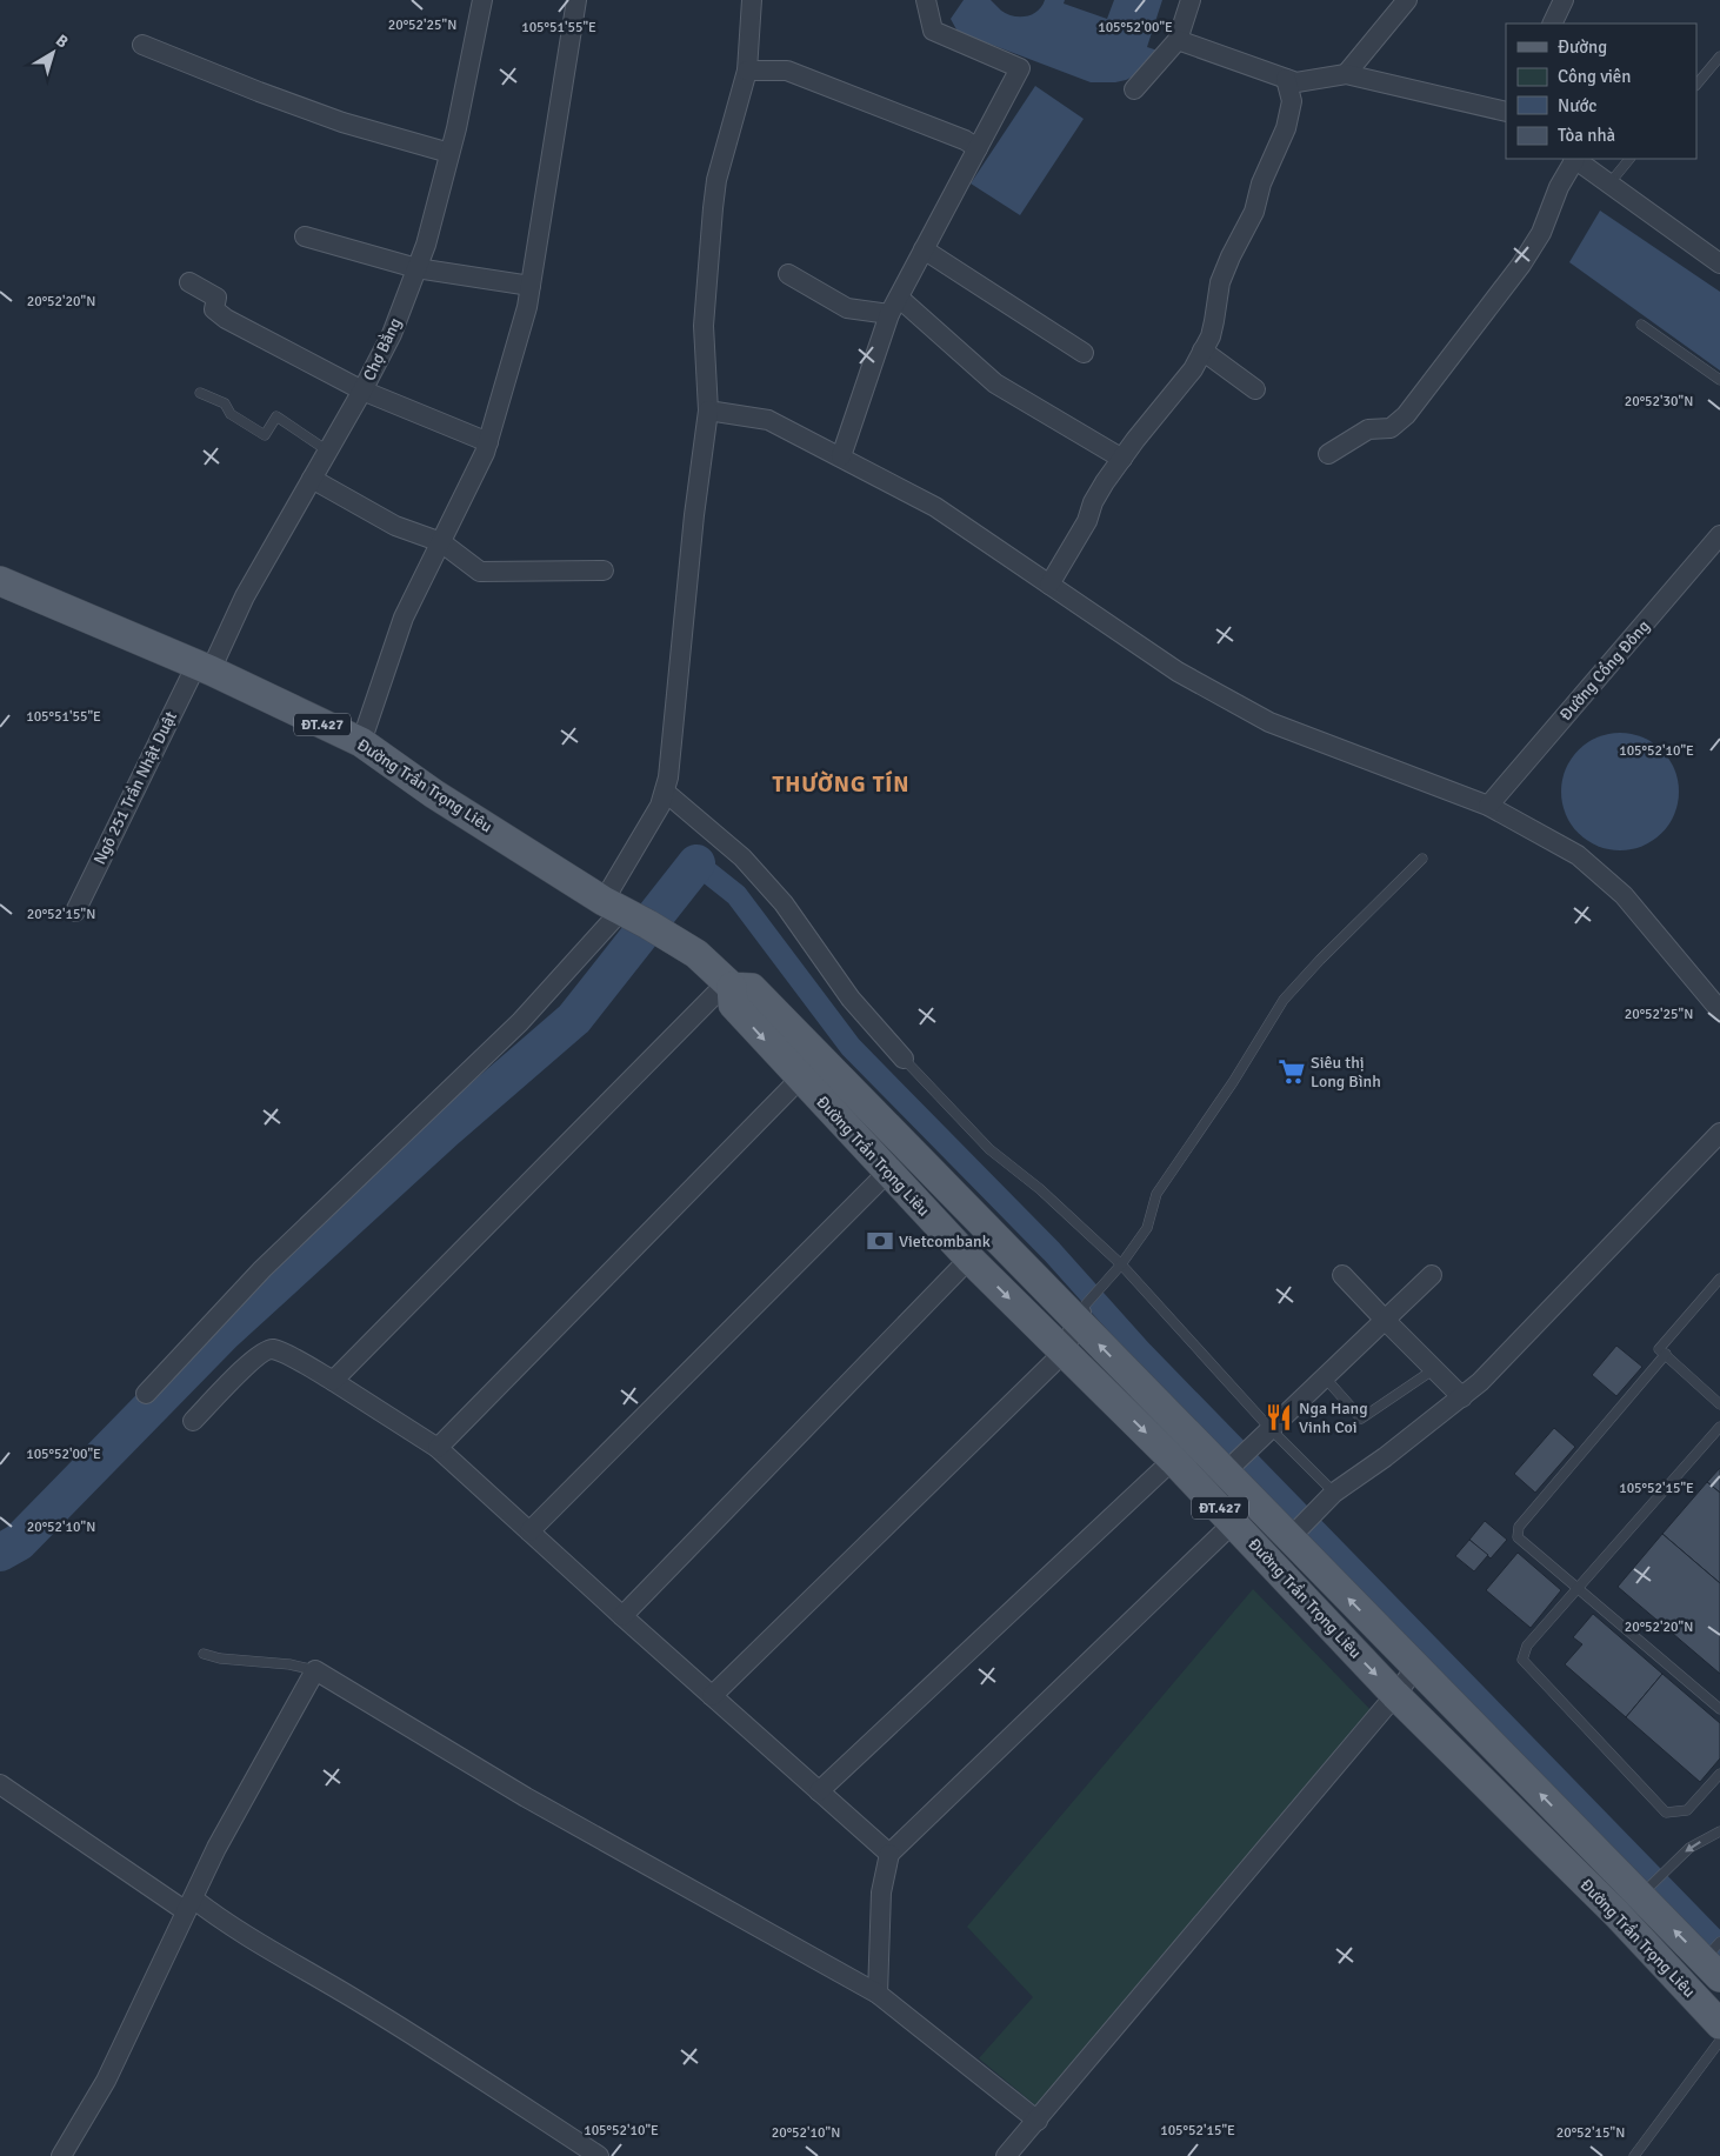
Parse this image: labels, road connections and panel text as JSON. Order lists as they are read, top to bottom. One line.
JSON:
{"streets":{"main road":["ĐT.427","Đường Trần Trọng Liêu"],"street":["Chợ Bằng","Đường Cổng Đông","Ngõ 251 Trần Nhật Duật"]},"crossings":[["Chợ Bằng","Đường Trần Trọng Liêu"],["Chợ Bằng","Ngõ 251 Trần Nhật Duật"],["Đường Trần Trọng Liêu","Ngõ 251 Trần Nhật Duật"]],"districts":["THƯỜNG TÍN"],"places":{"supermarket":["Siêu thị Long Bình"],"bank":["Vietcombank"],"restaurant":["Nga Hang Vinh Coi"]},"legend":["Đường","Công viên","Nước","Tòa nhà"],"north":"top right","coordinates":["20°52'25\"N","105°51'55\"E","105°52'00\"E","20°52'20\"N","20°52'30\"N","105°52'10\"E","20°52'15\"N","105°52'15\"E","20°52'10\"N"]}
